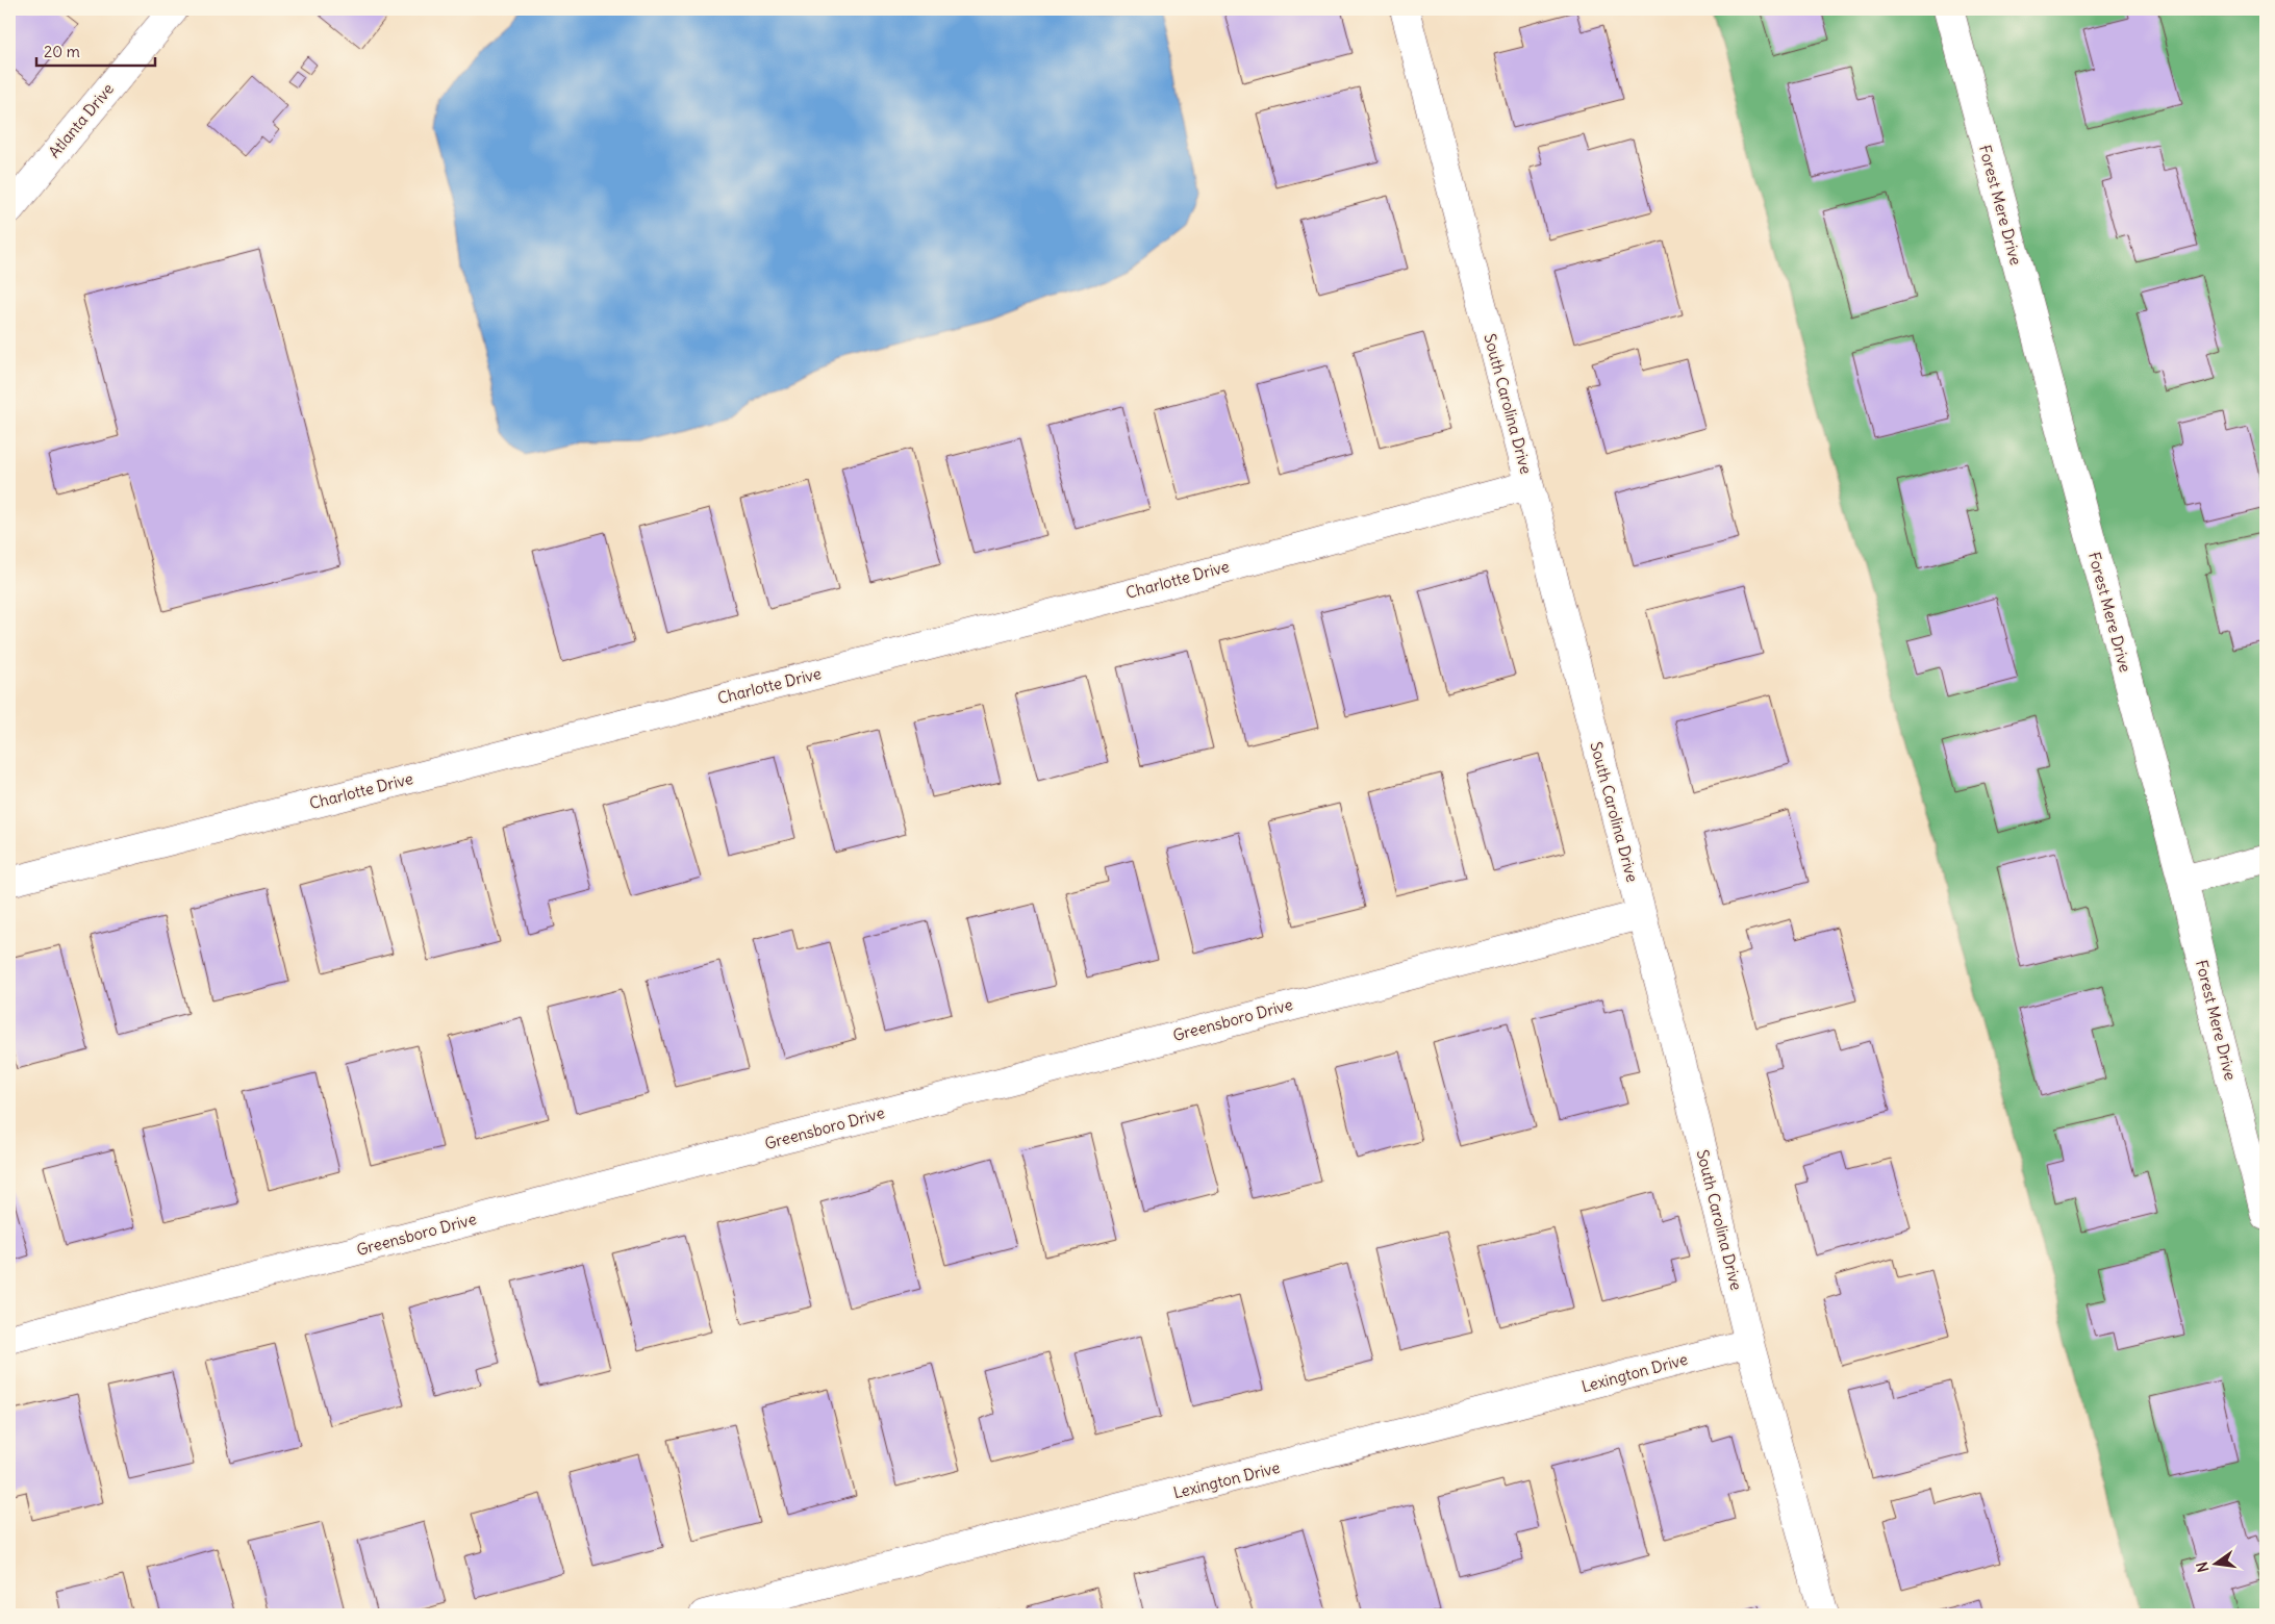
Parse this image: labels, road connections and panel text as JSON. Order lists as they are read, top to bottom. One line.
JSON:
{"streets":{"street":["Atlanta Drive","Forest Mere Drive","South Carolina Drive","Charlotte Drive","Greensboro Drive","Lexington Drive"]},"crossings":[["South Carolina Drive","Charlotte Drive"],["South Carolina Drive","Greensboro Drive"],["South Carolina Drive","Lexington Drive"]],"scale_bar":"20 m","north":"left"}
